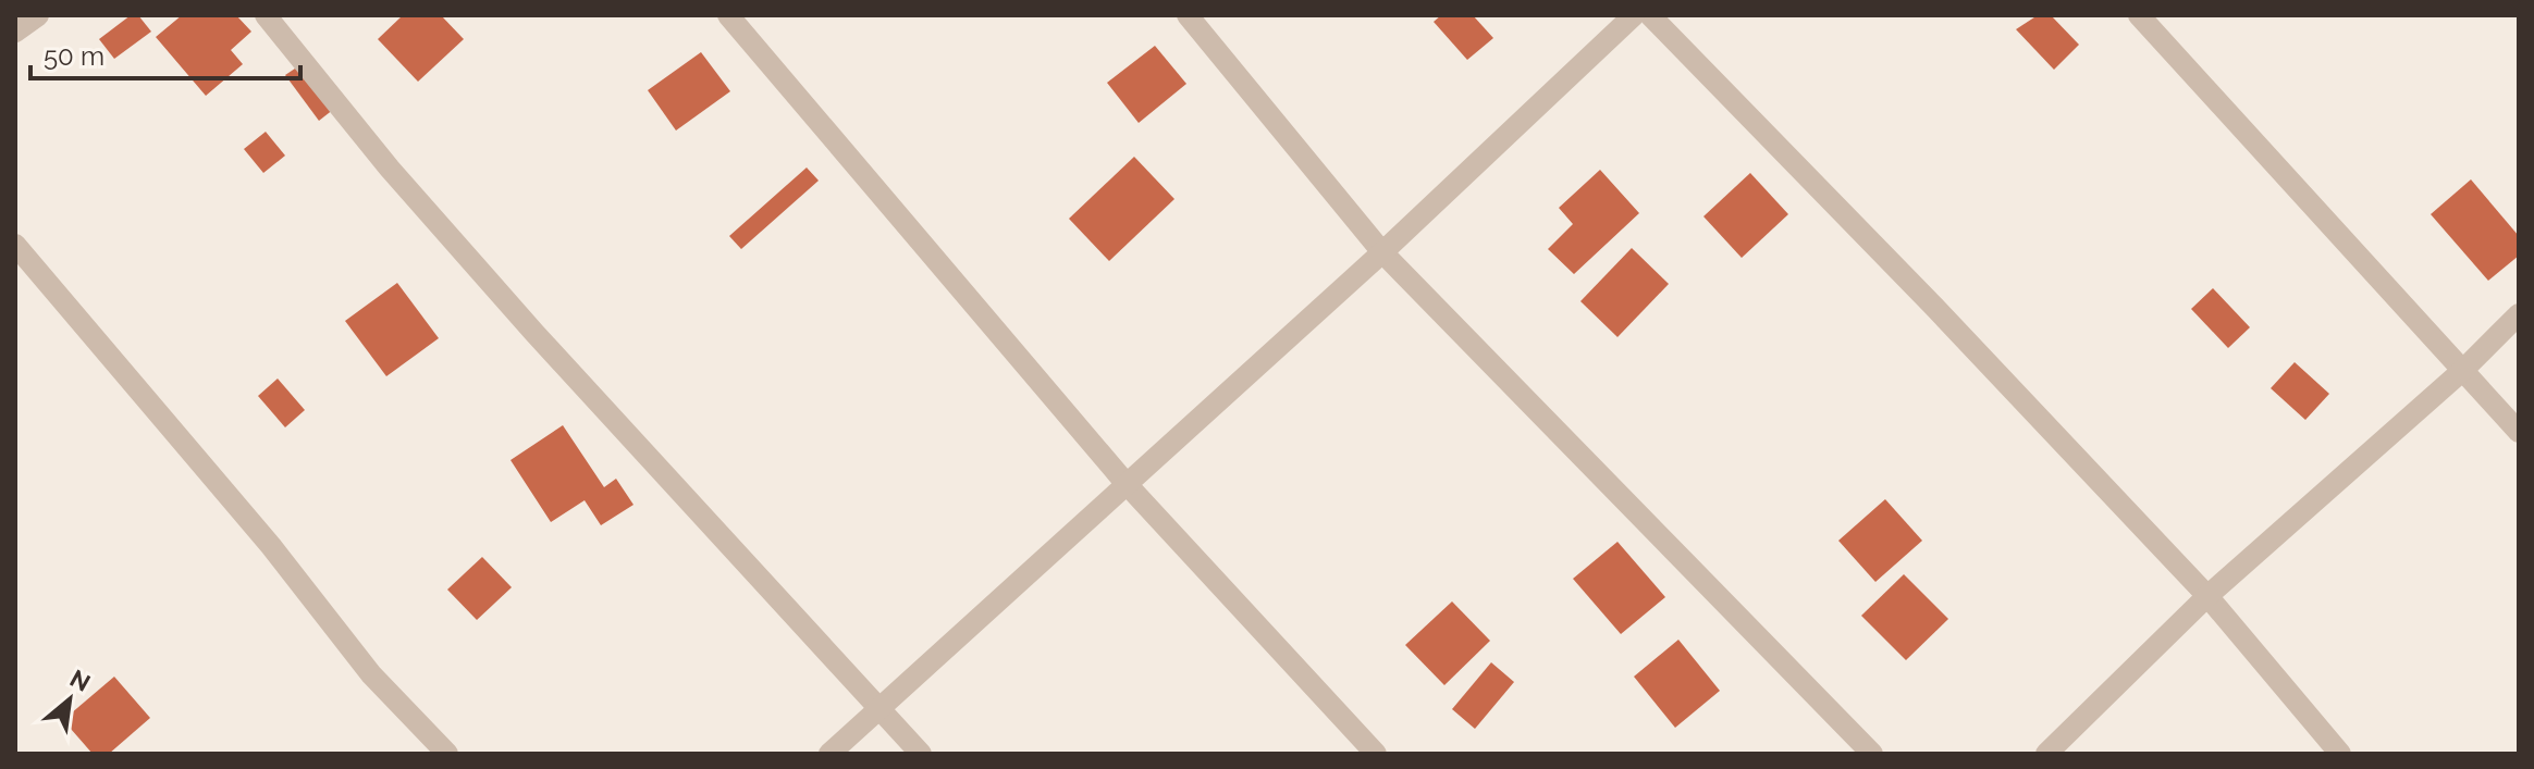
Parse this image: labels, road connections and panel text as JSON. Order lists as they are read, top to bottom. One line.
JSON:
{"scale_bar":"50 m","north":"top right"}
